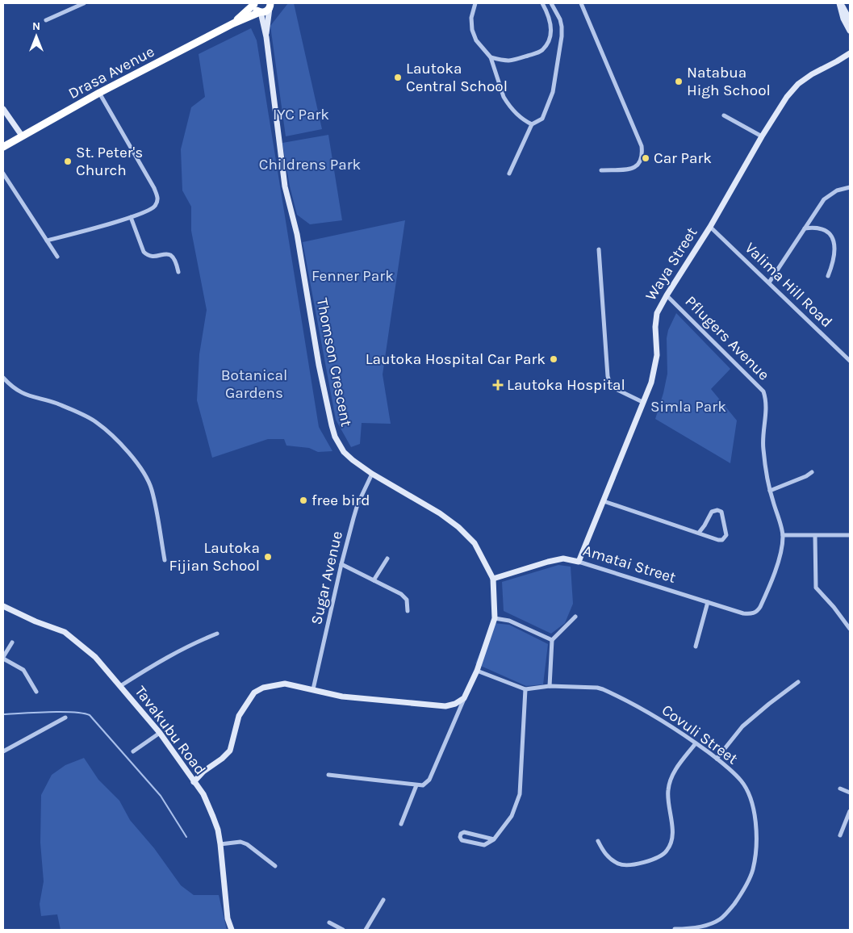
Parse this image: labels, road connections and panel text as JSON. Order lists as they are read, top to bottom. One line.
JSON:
{"streets":{"highway":["Drasa Avenue"],"main road":["Waya Street","Thomson Crescent","Amatai Street","Tavakubu Road"],"street":["Valima Hill Road","Pflugers Avenue","Sugar Avenue","Covuli Street"]},"crossings":[["Drasa Avenue","Thomson Crescent"],["Waya Street","Valima Hill Road"],["Waya Street","Pflugers Avenue"],["Waya Street","Amatai Street"],["Pflugers Avenue","Amatai Street"],["Thomson Crescent","Amatai Street"],["Thomson Crescent","Sugar Avenue"],["Thomson Crescent","Covuli Street"]],"parks":["IYC Park","Childrens Park","Fenner Park","Botanical Gardens","Simla Park"],"places":{"other":["Lautoka Central School","Natabua High School","Car Park","St. Peter's Church","Lautoka Hospital Car Park","free bird","Lautoka Fijian School"],"health":["Lautoka Hospital"]},"north":"top"}
